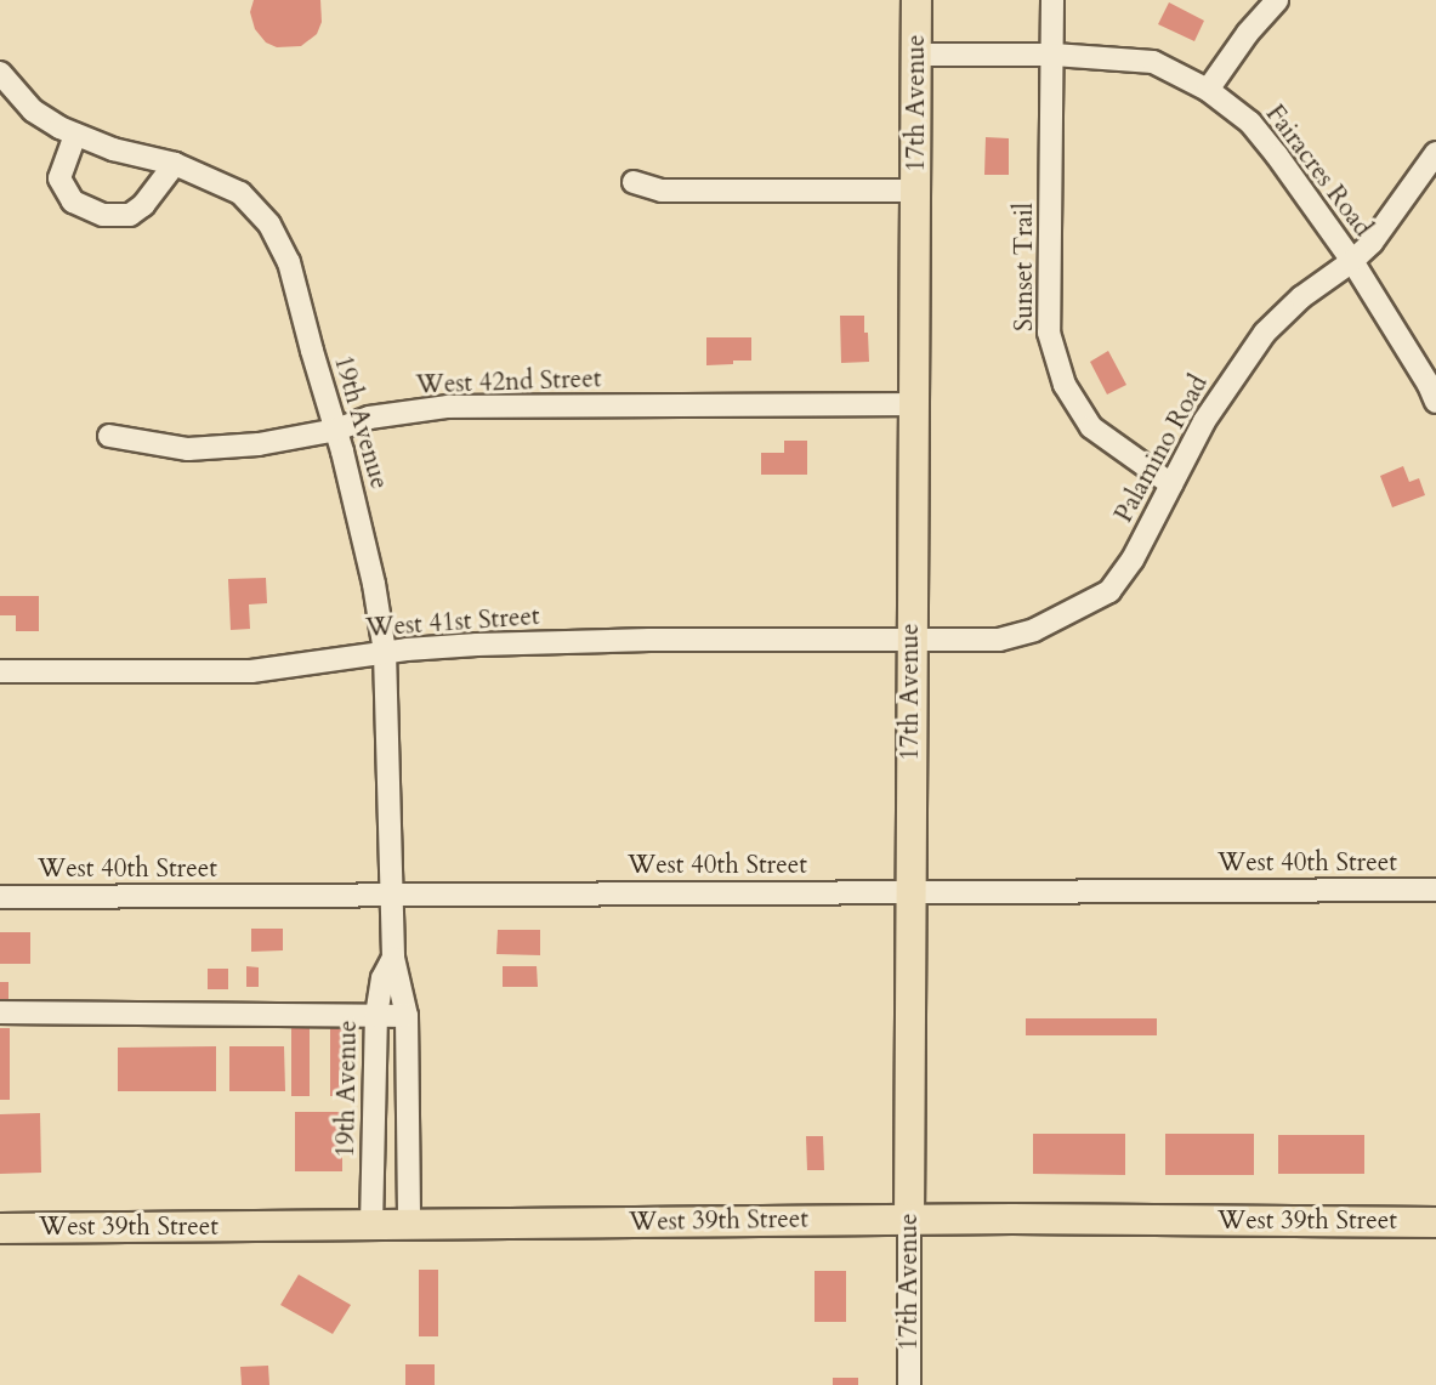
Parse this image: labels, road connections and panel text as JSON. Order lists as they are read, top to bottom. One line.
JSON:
{"streets":{"main road":["17th Avenue","West 39th Street"],"street":["Fairacres Road","Sunset Trail","West 42nd Street","19th Avenue","Palamino Road","West 41st Street","West 40th Street"]},"crossings":[["17th Avenue","Fairacres Road"],["17th Avenue","West 42nd Street"],["17th Avenue","Palamino Road"],["17th Avenue","West 41st Street"],["17th Avenue","West 40th Street"],["17th Avenue","West 39th Street"],["Fairacres Road","Sunset Trail"],["Fairacres Road","Palamino Road"],["Sunset Trail","Palamino Road"],["West 42nd Street","19th Avenue"],["19th Avenue","West 41st Street"],["19th Avenue","West 40th Street"],["19th Avenue","West 39th Street"],["Palamino Road","West 41st Street"]]}
